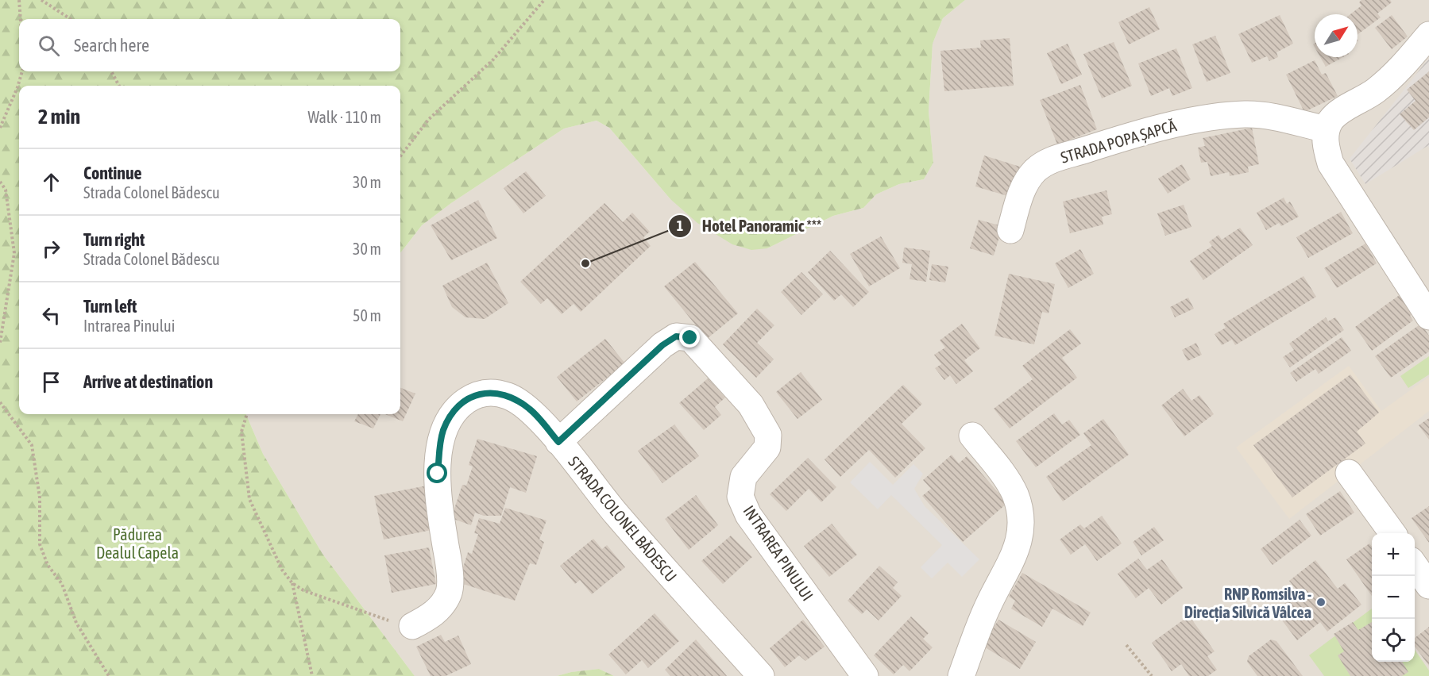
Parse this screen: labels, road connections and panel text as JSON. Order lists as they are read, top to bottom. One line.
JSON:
{"streets":{"street":["STRADA POPA ȘAPCĂ","STRADA COLONEL BĂDESCU","INTRAREA PINULUI"]},"crossings":[["STRADA COLONEL BĂDESCU","INTRAREA PINULUI"]],"parks":["Pădurea Dealul Capela"],"places":["Hotel Panoramic ***","RNP Romsilva - Direcția Silvică Vâlcea"],"north":"top right","page":{"search":"Search here","heading":["2 min","Walk · 110 m"],"list":[["Continue","Strada Colonel Bădescu","30 m"],["Turn right","Strada Colonel Bădescu","30 m"],["Turn left","Intrarea Pinului","50 m"],"Arrive at destination"],"map_buttons":["+","−"]}}
